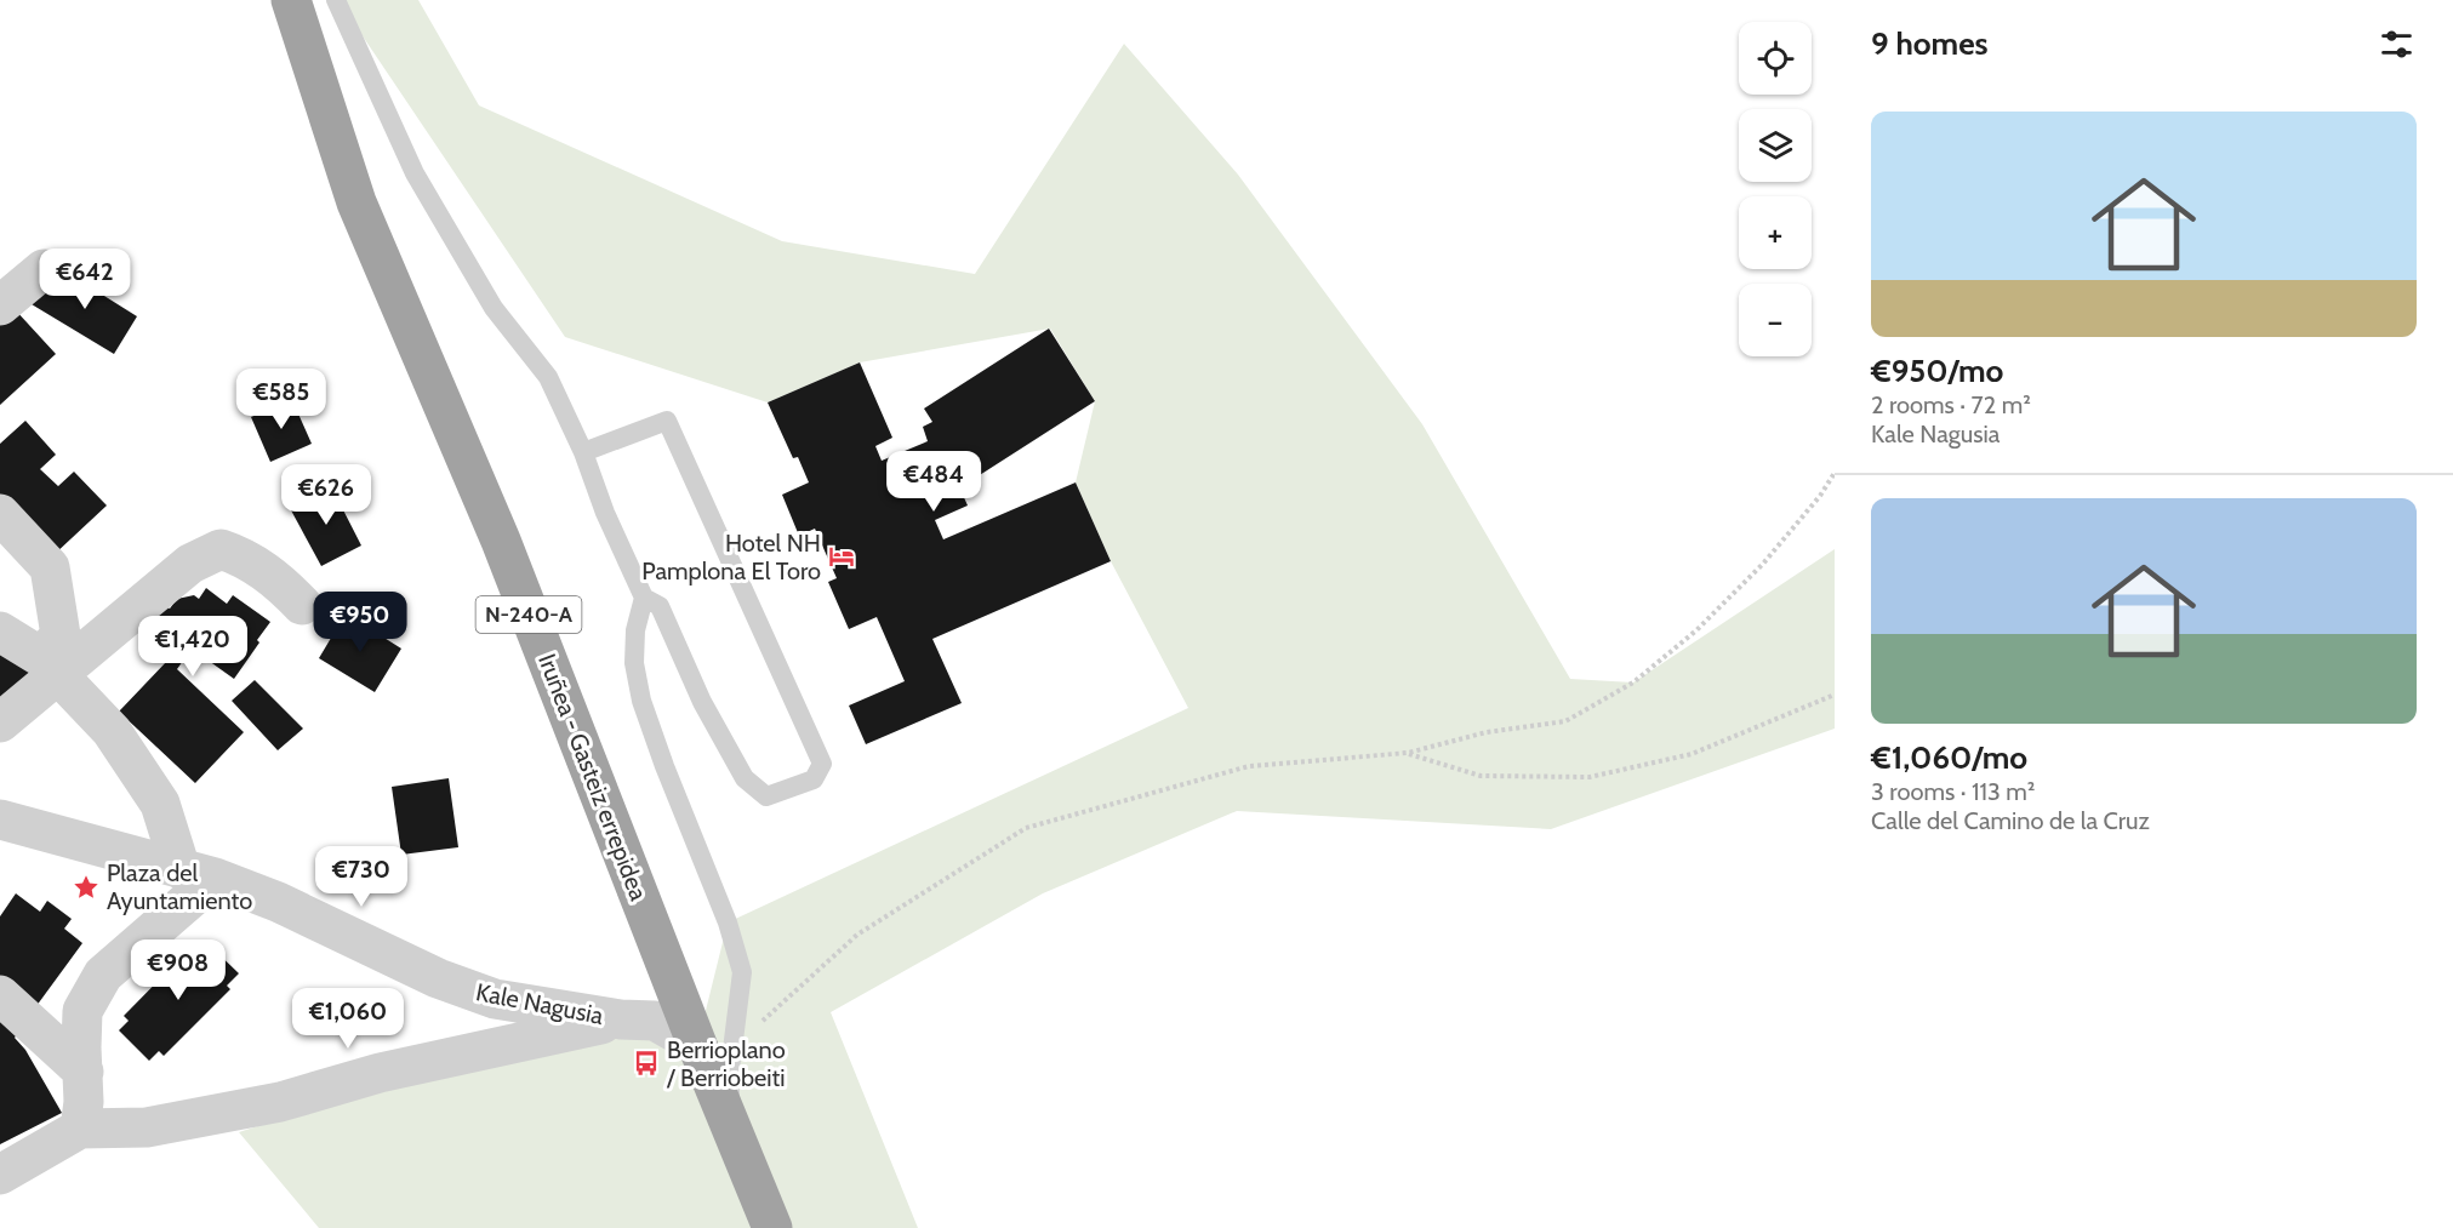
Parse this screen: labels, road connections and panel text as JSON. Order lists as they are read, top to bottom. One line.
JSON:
{"streets":{"highway":["N-240-A","Iruñea - Gasteiz errepidea"],"street":["Kale Nagusia"]},"crossings":[["Iruñea - Gasteiz errepidea","Kale Nagusia"]],"places":{"hotel":["Hotel NH Pamplona El Toro"],"place":["Plaza del Ayuntamiento"],"bus stop":["Berrioplano / Berriobeiti"]},"page":{"heading":"9 homes","map_buttons":["+","−"],"list":[{"name":"€950/mo","note":"2 rooms · 72 m² · Kale Nagusia"},{"name":"€1,060/mo","note":"3 rooms · 113 m² · Calle del Camino de la Cruz"}],"price":["€642","€585","€484","€626","€950","€1,420","€730","€908","€1,060"]}}
